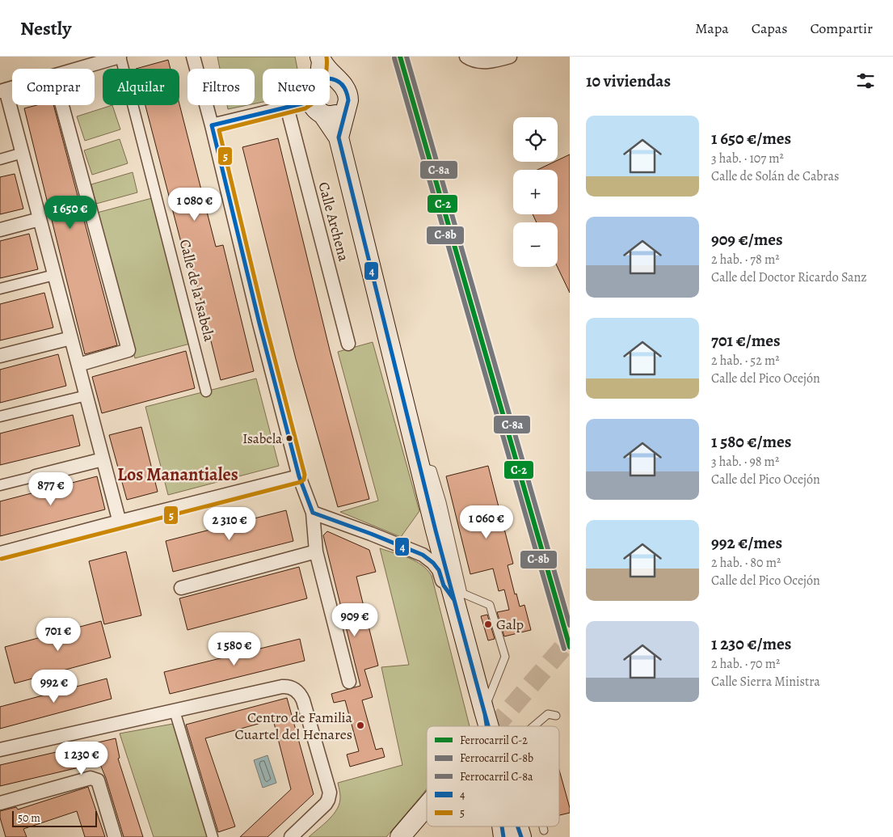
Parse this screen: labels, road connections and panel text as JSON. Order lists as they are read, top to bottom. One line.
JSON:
{"streets":{"street":["Calle Archena","Calle de la Isabela"]},"districts":["Los Manantiales"],"places":["Isabela","Galp","Centro de Familia Cuartel del Henares"],"lines":["rail line C-2","rail line C-8a","transit line 5","rail line C-8b","transit line 4"],"legend":["Ferrocarril C-2","Ferrocarril C-8b","Ferrocarril C-8a","4","5"],"scale_bar":"50 m","page":{"header":"Nestly","nav":["Mapa","Capas","Compartir"],"heading":"10 viviendas","chip":["Comprar","Alquilar","Filtros","Nuevo"],"list":[{"name":"1 650 €/mes","note":"3 hab. · 107 m² · Calle de Solán de Cabras"},{"name":"909 €/mes","note":"2 hab. · 78 m² · Calle del Doctor Ricardo Sanz"},{"name":"701 €/mes","note":"2 hab. · 52 m² · Calle del Pico Ocejón"},{"name":"1 580 €/mes","note":"3 hab. · 98 m² · Calle del Pico Ocejón"},{"name":"992 €/mes","note":"2 hab. · 80 m² · Calle del Pico Ocejón"},{"name":"1 230 €/mes","note":"2 hab. · 70 m² · Calle Sierra Ministra"}],"map_buttons":["+","−"],"price":["1 080 €","1 650 €","877 €","1 060 €","2 310 €","909 €","701 €","1 580 €","992 €","1 230 €"],"scale":"50 m"}}
